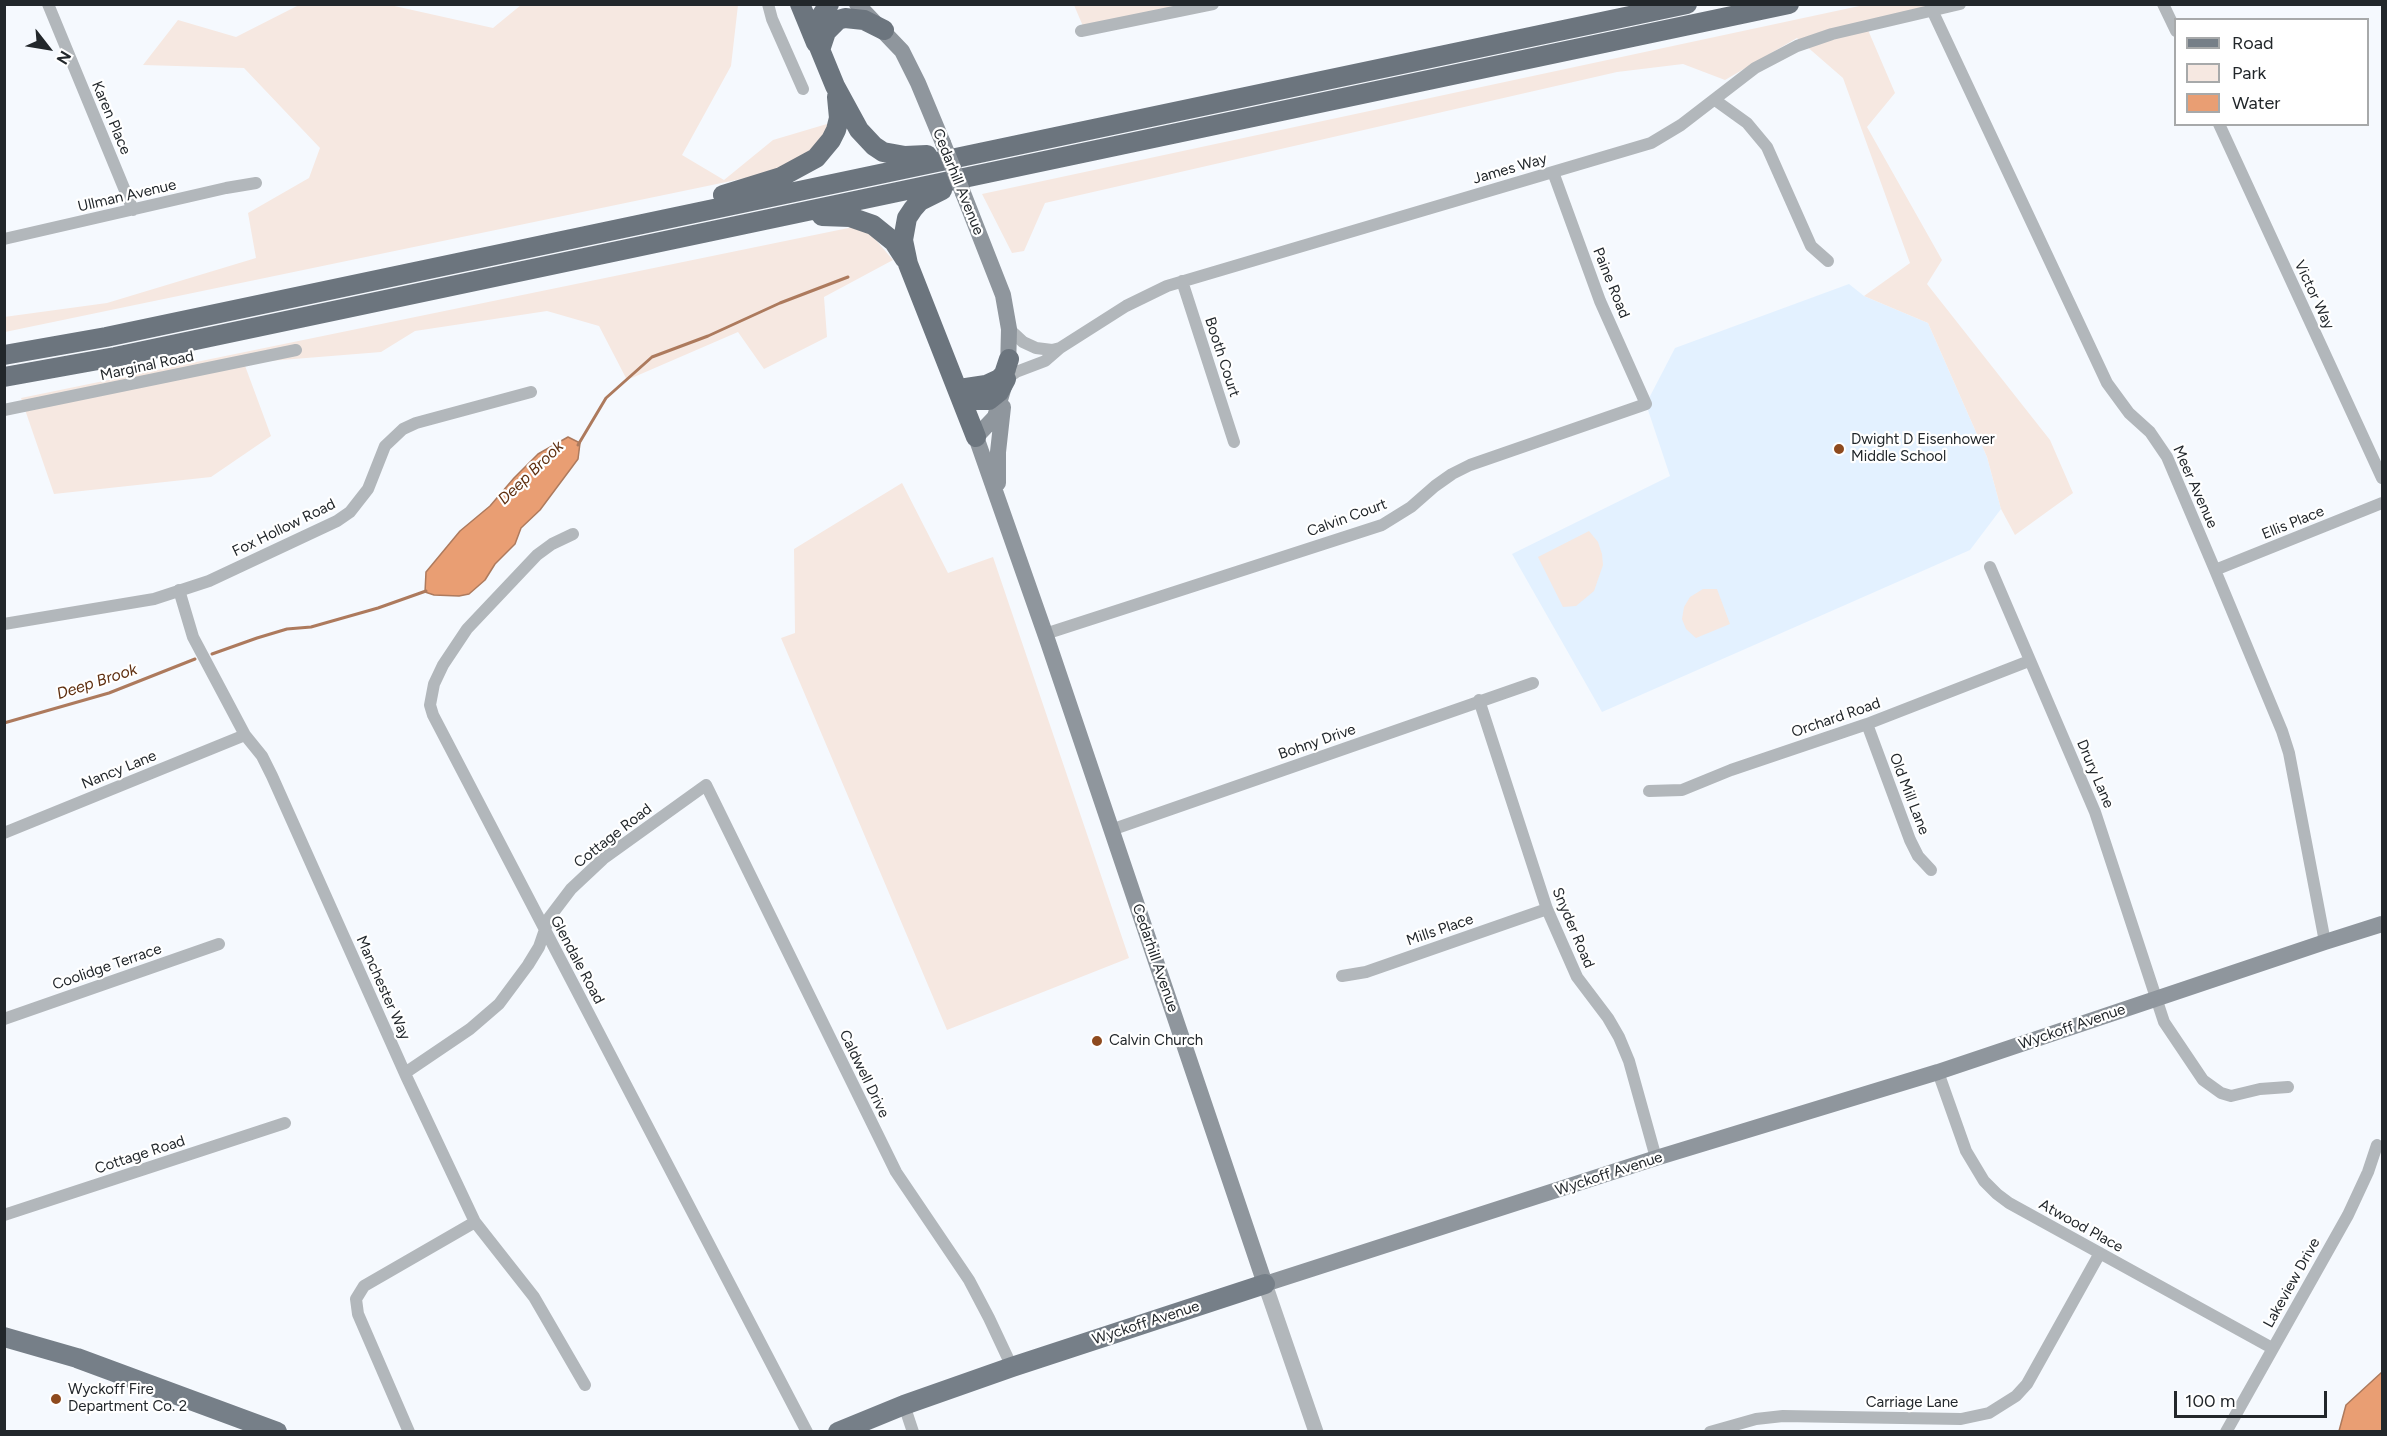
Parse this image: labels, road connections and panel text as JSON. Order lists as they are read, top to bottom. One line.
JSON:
{"streets":{"main road":["Cedarhill Avenue","Wyckoff Avenue"],"street":["Karen Place","James Way","Ullman Avenue","Paine Road","Victor Way","Booth Court","Marginal Road","Meer Avenue","Calvin Court","Ellis Place","Fox Hollow Road","Orchard Road","Bohny Drive","Nancy Lane","Drury Lane","Old Mill Lane","Cottage Road","Snyder Road","Mills Place","Glendale Road","Coolidge Terrace","Manchester Way","Caldwell Drive","Atwood Place","Lakeview Drive","Carriage Lane"]},"crossings":[["Karen Place","Ullman Avenue"],["James Way","Cedarhill Avenue"],["James Way","Paine Road"],["James Way","Booth Court"],["James Way","Meer Avenue"],["Cedarhill Avenue","Calvin Court"],["Cedarhill Avenue","Bohny Drive"],["Cedarhill Avenue","Wyckoff Avenue"],["Paine Road","Calvin Court"],["Meer Avenue","Ellis Place"],["Meer Avenue","Wyckoff Avenue"],["Fox Hollow Road","Manchester Way"],["Orchard Road","Drury Lane"],["Orchard Road","Old Mill Lane"],["Bohny Drive","Snyder Road"],["Nancy Lane","Manchester Way"],["Drury Lane","Wyckoff Avenue"],["Cottage Road","Glendale Road"],["Cottage Road","Manchester Way"],["Cottage Road","Caldwell Drive"],["Snyder Road","Mills Place"],["Snyder Road","Wyckoff Avenue"],["Wyckoff Avenue","Caldwell Drive"],["Wyckoff Avenue","Atwood Place"],["Atwood Place","Lakeview Drive"],["Atwood Place","Carriage Lane"]],"water":["Deep Brook"],"places":["Dwight D Eisenhower Middle School","Calvin Church","Wyckoff Fire Department Co. 2"],"legend":["Road","Park","Water"],"scale_bar":"100 m","north":"bottom right"}
